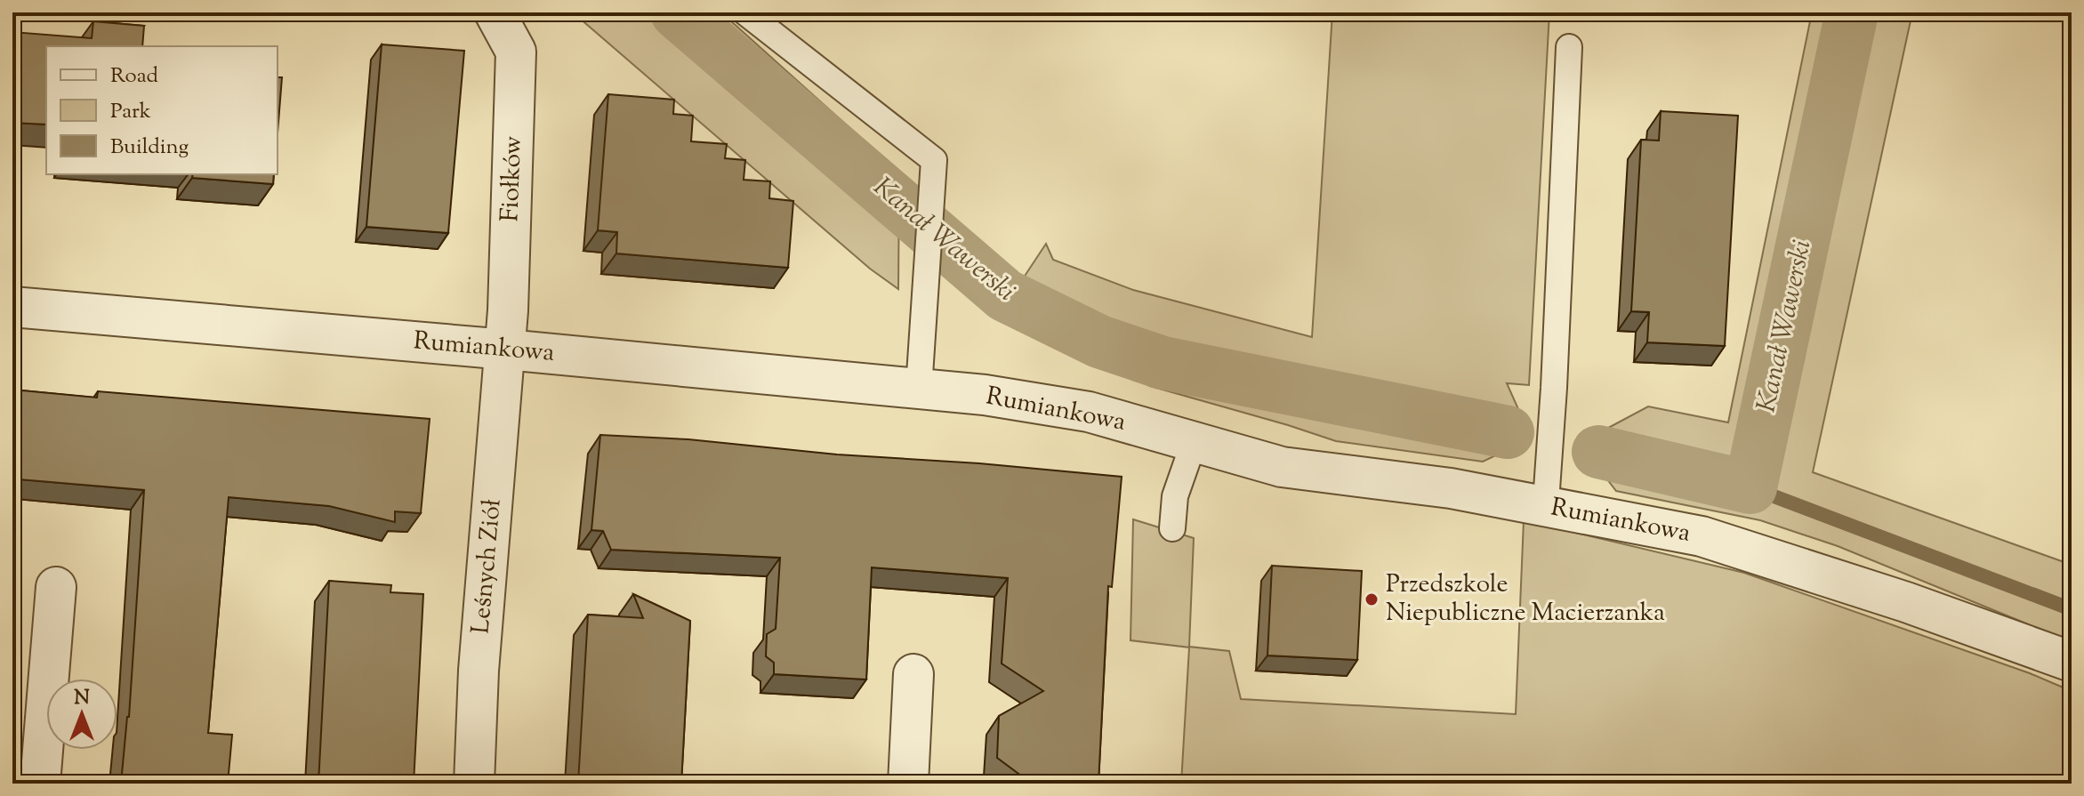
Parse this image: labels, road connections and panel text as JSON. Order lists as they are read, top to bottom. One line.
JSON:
{"streets":{"street":["Fiołków","Rumiankowa","Leśnych Ziół"]},"crossings":[["Fiołków","Rumiankowa"],["Fiołków","Leśnych Ziół"],["Rumiankowa","Leśnych Ziół"]],"water":["Kanał Wawerski"],"places":["Przedszkole Niepubliczne Macierzanka"],"legend":["Road","Park","Building"],"north":"top"}
